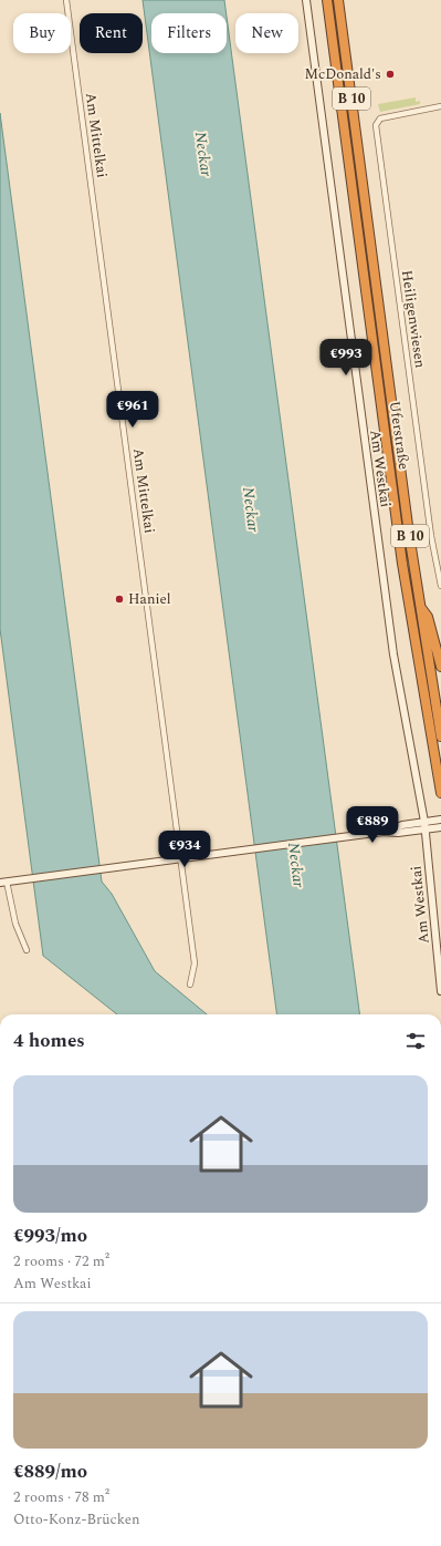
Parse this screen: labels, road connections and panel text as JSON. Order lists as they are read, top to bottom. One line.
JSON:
{"streets":{"highway":["B 10","Uferstraße"],"main road":["Am Westkai"],"street":["Am Mittelkai","Heiligenwiesen"]},"crossings":[["B 10","Uferstraße"]],"water":["Neckar"],"places":["McDonald's","Haniel"],"page":{"chip":["Buy","Rent","Filters","New"],"price":["€993","€961","€889","€934"],"heading":"4 homes","list":[{"name":"€993/mo","note":"2 rooms · 72 m² · Am Westkai"},{"name":"€889/mo","note":"2 rooms · 78 m² · Otto-Konz-Brücken"}]}}
